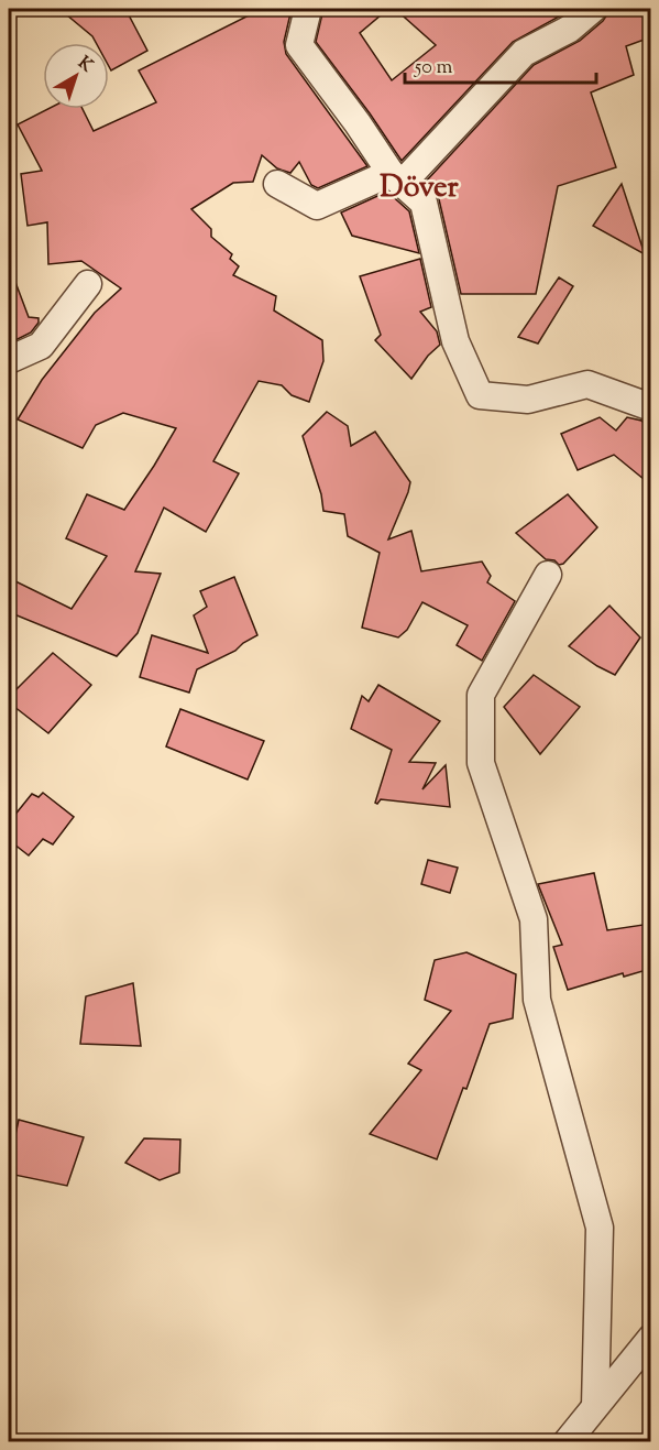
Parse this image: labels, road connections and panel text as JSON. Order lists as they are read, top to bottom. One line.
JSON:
{"districts":["Döver"],"scale_bar":"50 m","north":"top right"}
